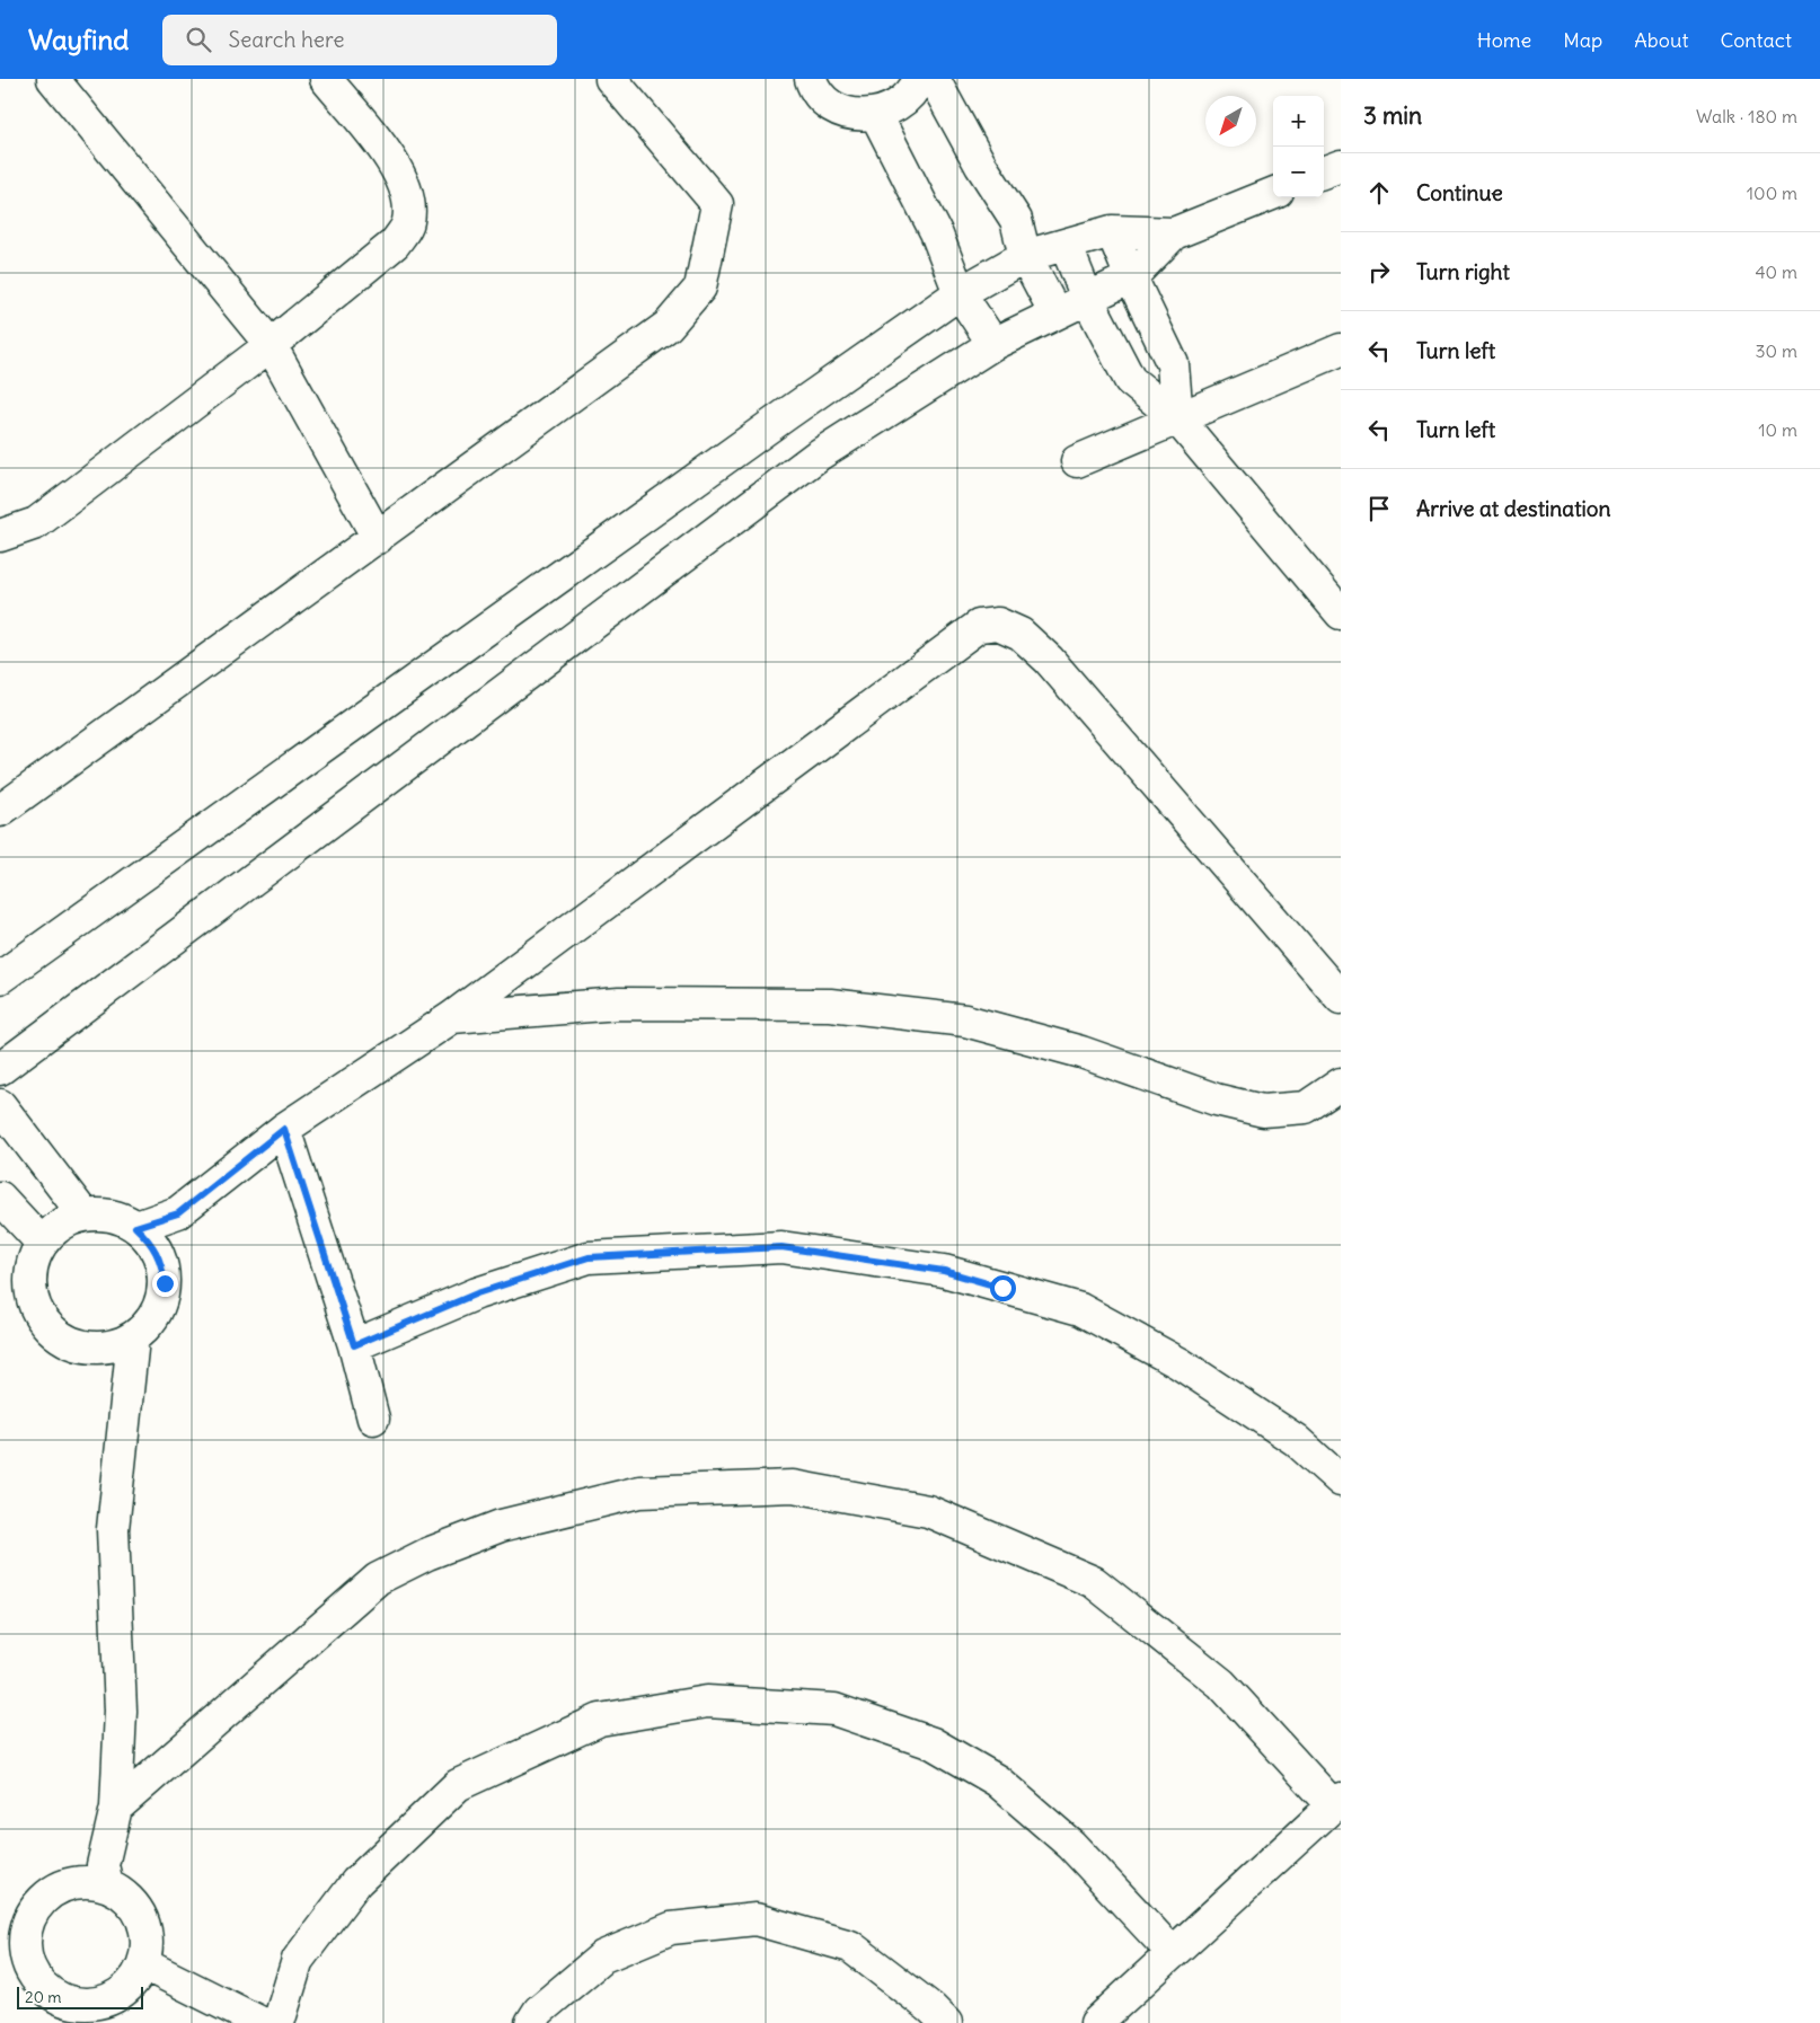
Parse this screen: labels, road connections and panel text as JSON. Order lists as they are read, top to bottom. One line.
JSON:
{"scale_bar":"20 m","north":"bottom left","page":{"header":"Wayfind","search":"Search here","nav":["Home","Map","About","Contact"],"heading":["3 min","Walk · 180 m"],"map_buttons":["+","−"],"list":[["Continue","100 m"],["Turn right","40 m"],["Turn left","30 m"],["Turn left","10 m"],"Arrive at destination"],"scale":"20 m"}}
